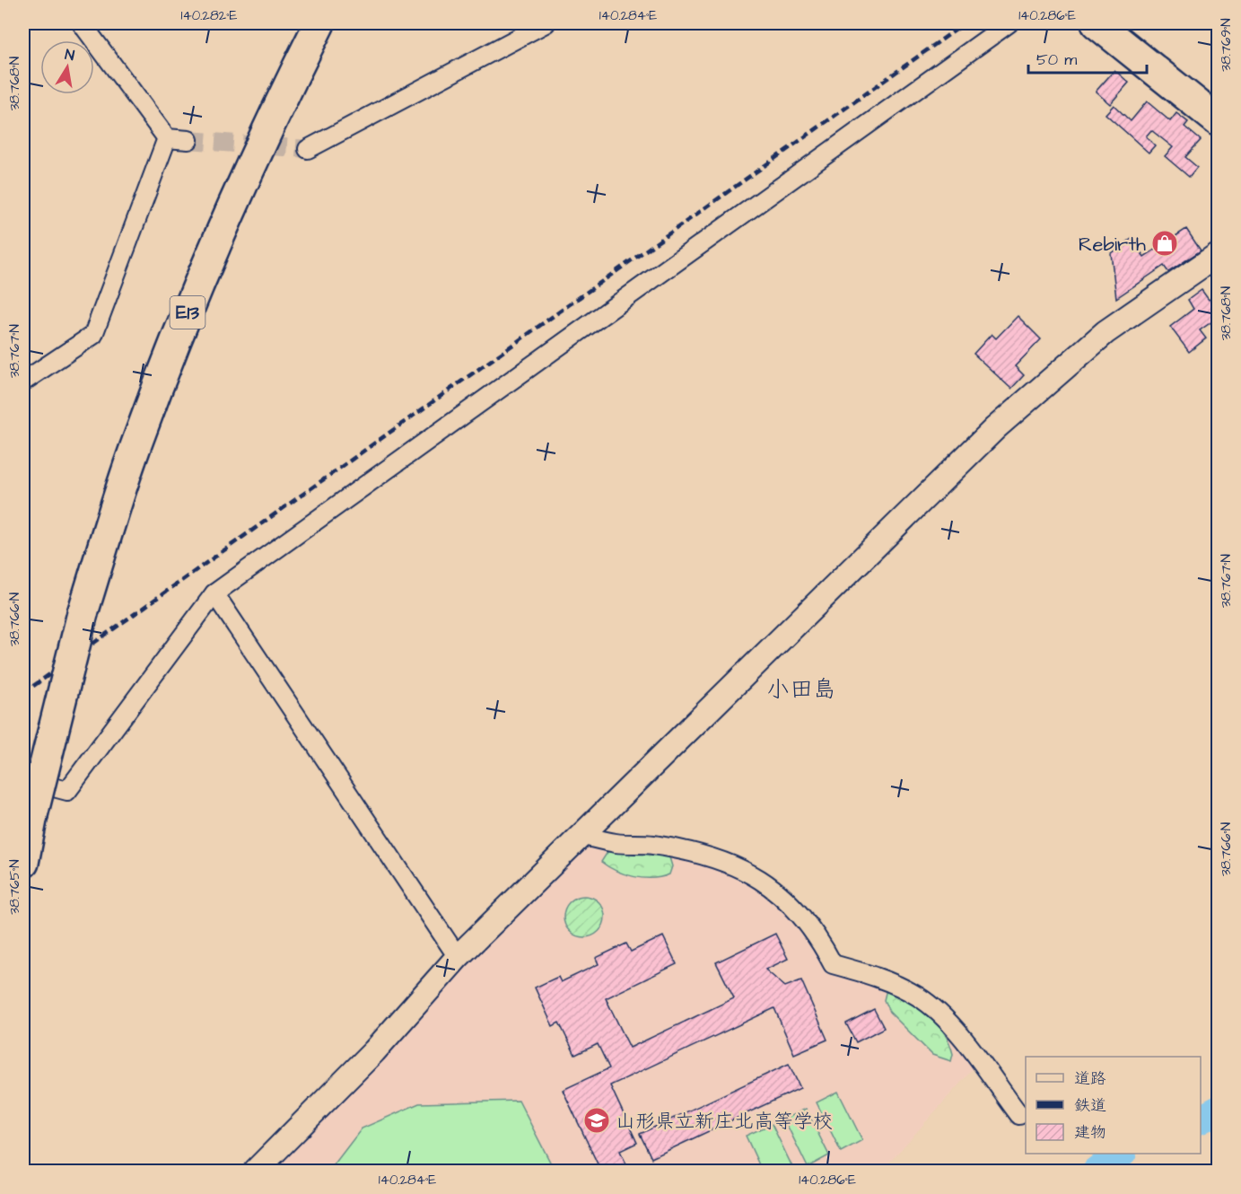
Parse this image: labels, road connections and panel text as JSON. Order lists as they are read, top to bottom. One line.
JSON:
{"streets":{"highway":["E13"]},"districts":["小田島"],"places":{"shop":["Rebirth"],"school or university":["山形県立新庄北高等学校"]},"legend":["道路","鉄道","建物"],"scale_bar":"50 m","north":"top","coordinates":["140.282°E","140.284°E","140.286°E","38.769°N","38.768°N","38.767°N","38.766°N","38.765°N"]}
